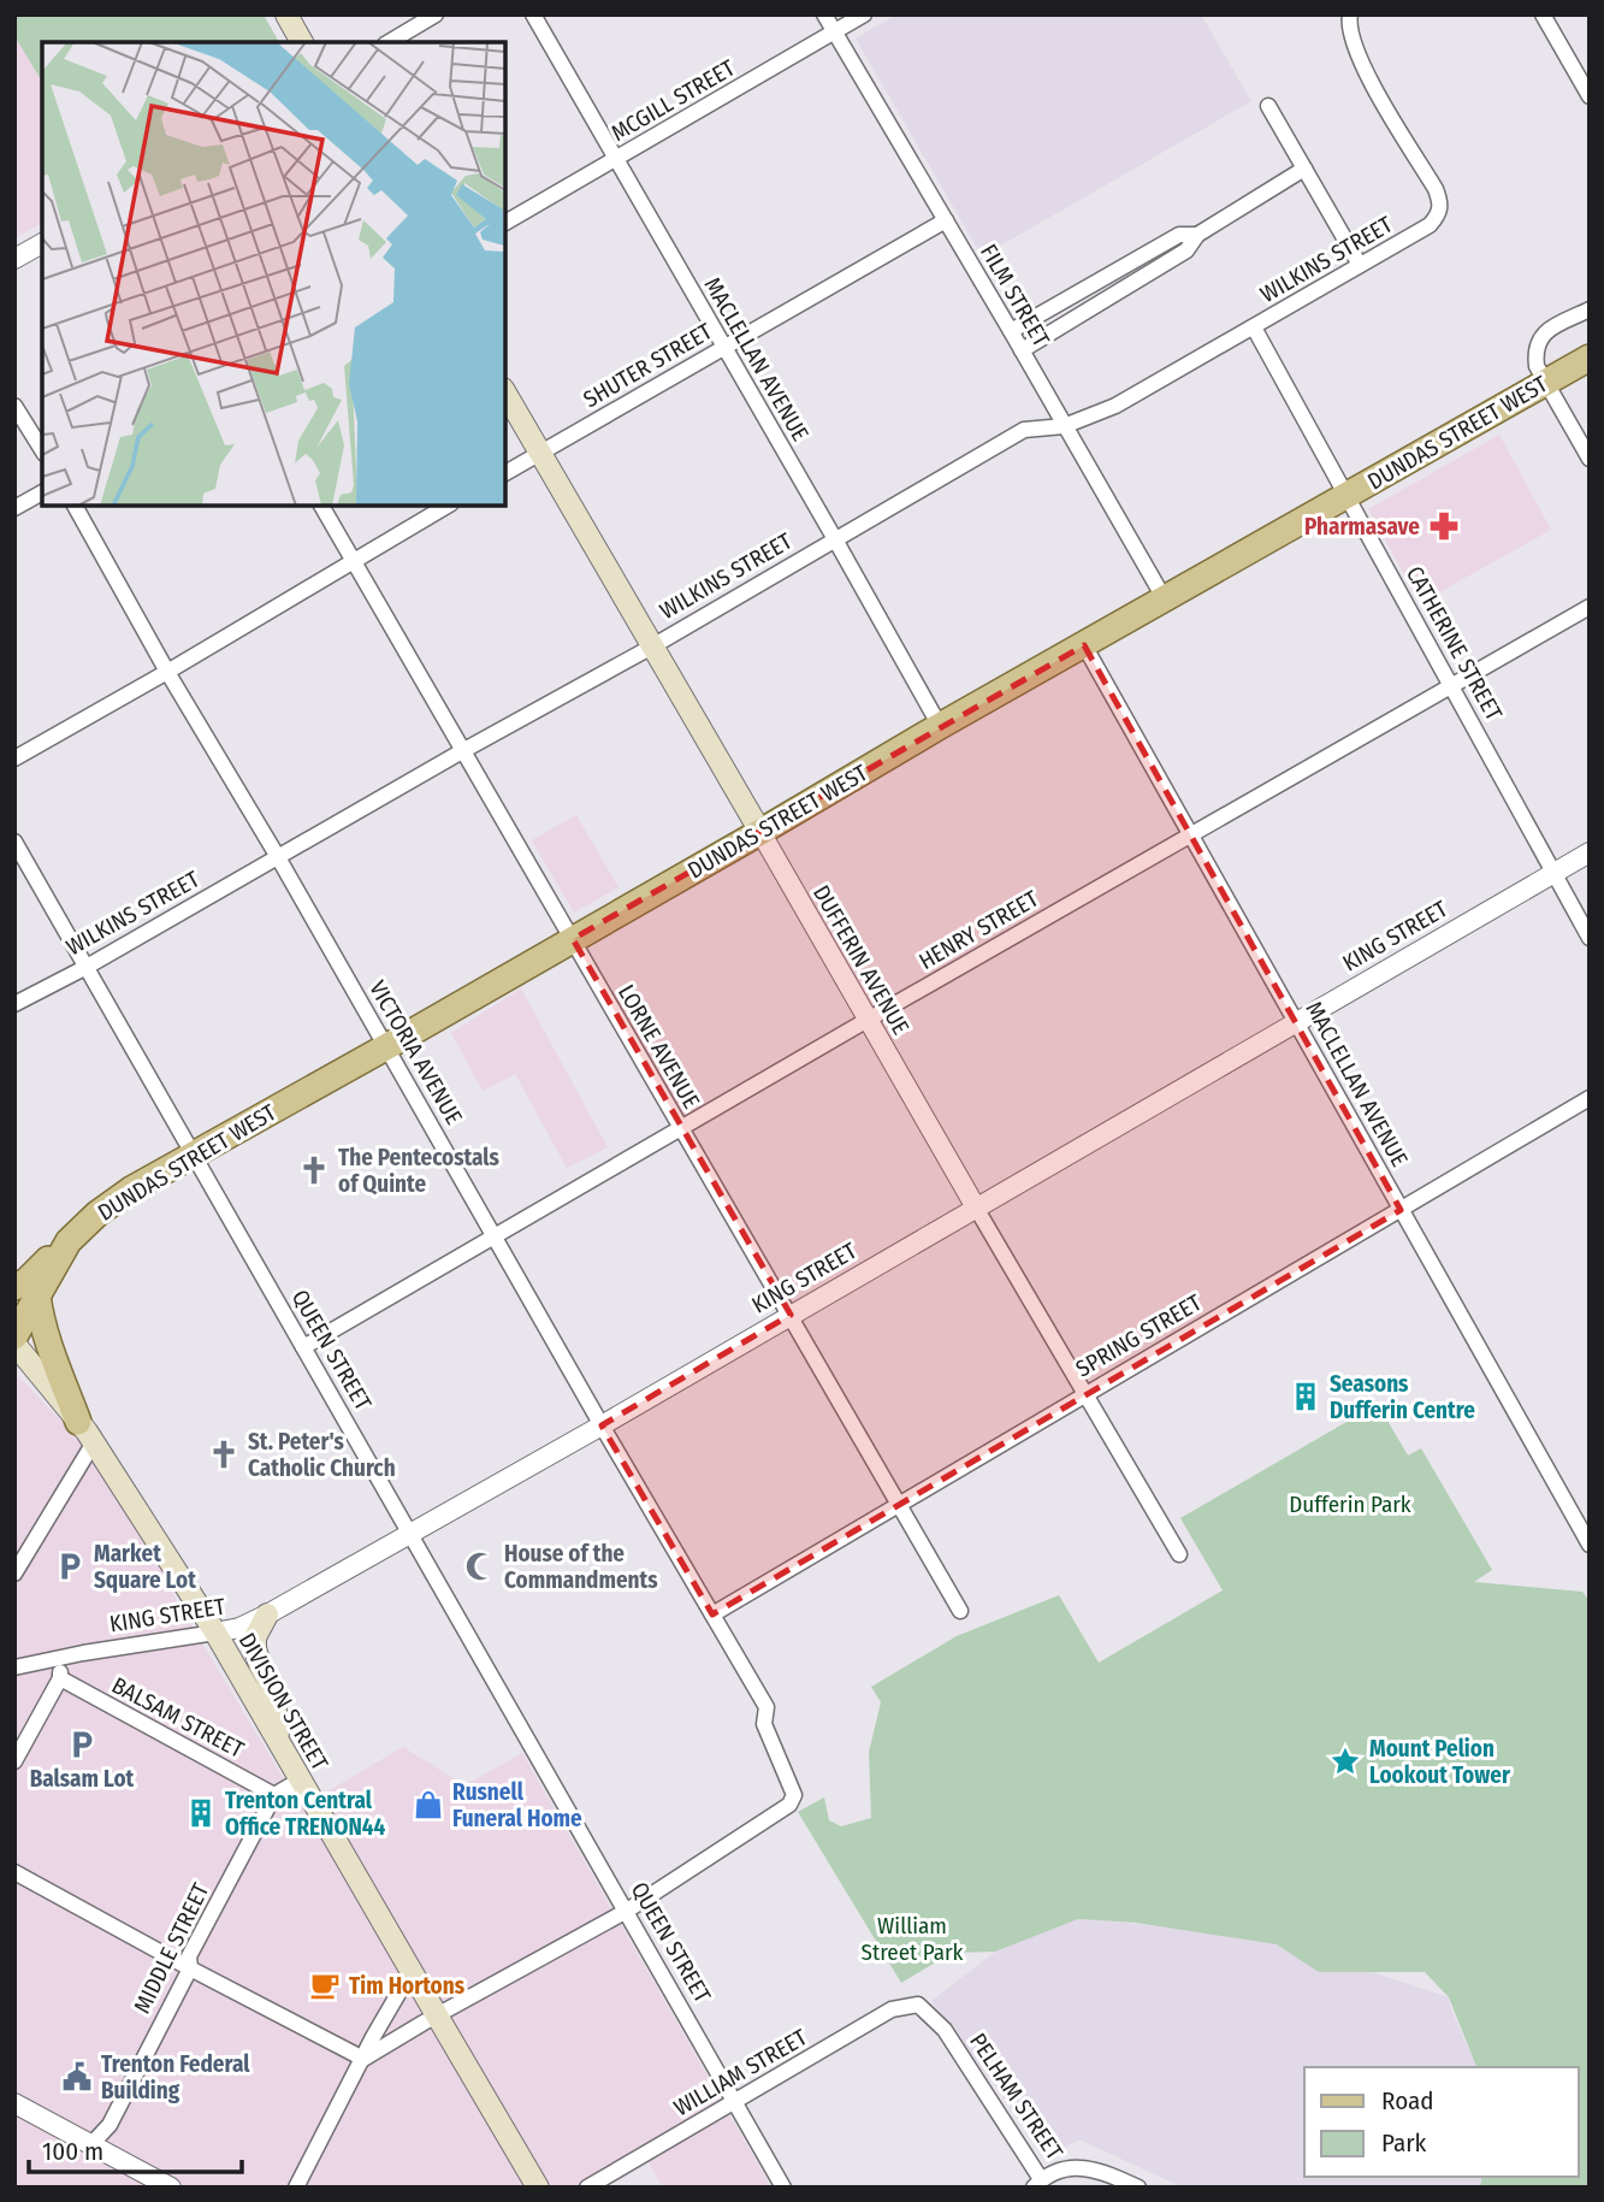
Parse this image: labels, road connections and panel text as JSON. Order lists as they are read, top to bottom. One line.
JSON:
{"streets":{"main road":["DUNDAS STREET WEST","DUFFERIN AVENUE","DIVISION STREET"],"street":["MCGILL STREET","WILKINS STREET","FILM STREET","MACLELLAN AVENUE","SHUTER STREET","CATHERINE STREET","HENRY STREET","KING STREET","LORNE AVENUE","VICTORIA AVENUE","SPRING STREET","QUEEN STREET","BALSAM STREET","MIDDLE STREET","WILLIAM STREET","PELHAM STREET"]},"crossings":[["MCGILL STREET","FILM STREET"],["MCGILL STREET","MACLELLAN AVENUE"],["WILKINS STREET","FILM STREET"],["WILKINS STREET","MACLELLAN AVENUE"],["WILKINS STREET","CATHERINE STREET"],["WILKINS STREET","DUFFERIN AVENUE"],["WILKINS STREET","LORNE AVENUE"],["WILKINS STREET","VICTORIA AVENUE"],["WILKINS STREET","QUEEN STREET"],["FILM STREET","SHUTER STREET"],["FILM STREET","DUNDAS STREET WEST"],["MACLELLAN AVENUE","SHUTER STREET"],["MACLELLAN AVENUE","DUNDAS STREET WEST"],["MACLELLAN AVENUE","HENRY STREET"],["MACLELLAN AVENUE","KING STREET"],["MACLELLAN AVENUE","SPRING STREET"],["SHUTER STREET","DUFFERIN AVENUE"],["DUNDAS STREET WEST","CATHERINE STREET"],["DUNDAS STREET WEST","DUFFERIN AVENUE"],["DUNDAS STREET WEST","LORNE AVENUE"],["DUNDAS STREET WEST","VICTORIA AVENUE"],["DUNDAS STREET WEST","QUEEN STREET"],["CATHERINE STREET","HENRY STREET"],["CATHERINE STREET","KING STREET"],["HENRY STREET","DUFFERIN AVENUE"],["HENRY STREET","LORNE AVENUE"],["HENRY STREET","VICTORIA AVENUE"],["HENRY STREET","QUEEN STREET"],["KING STREET","DUFFERIN AVENUE"],["KING STREET","LORNE AVENUE"],["KING STREET","VICTORIA AVENUE"],["KING STREET","QUEEN STREET"],["KING STREET","DIVISION STREET"],["DUFFERIN AVENUE","SPRING STREET"],["LORNE AVENUE","SPRING STREET"],["VICTORIA AVENUE","SPRING STREET"],["VICTORIA AVENUE","QUEEN STREET"],["QUEEN STREET","WILLIAM STREET"],["BALSAM STREET","MIDDLE STREET"],["WILLIAM STREET","PELHAM STREET"]],"parks":["Dufferin Park","William Street Park"],"places":{"pharmacy":["Pharmasave"],"church":["The Pentecostals of Quinte","St. Peter's Catholic Church"],"building":["Seasons Dufferin Centre","Trenton Central Office TRENON44"],"parking":["Market Square Lot","Balsam Lot"],"mosque":["House of the Commandments"],"place":["Mount Pelion Lookout Tower"],"shop":["Rusnell Funeral Home"],"cafe":["Tim Hortons"],"public building":["Trenton Federal Building"]},"legend":["Road","Park"],"scale_bar":"100 m"}
